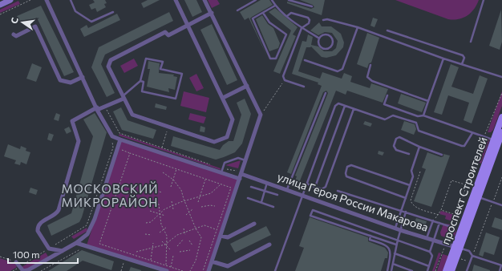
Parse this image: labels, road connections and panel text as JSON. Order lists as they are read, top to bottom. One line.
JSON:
{"streets":{"main road":["проспект Строителей"],"street":["улица Героя России Макарова"]},"crossings":[["проспект Строителей","улица Героя России Макарова"]],"districts":["МОСКОВСКИЙ МИКРОРАЙОН"],"scale_bar":"100 m","north":"left"}
